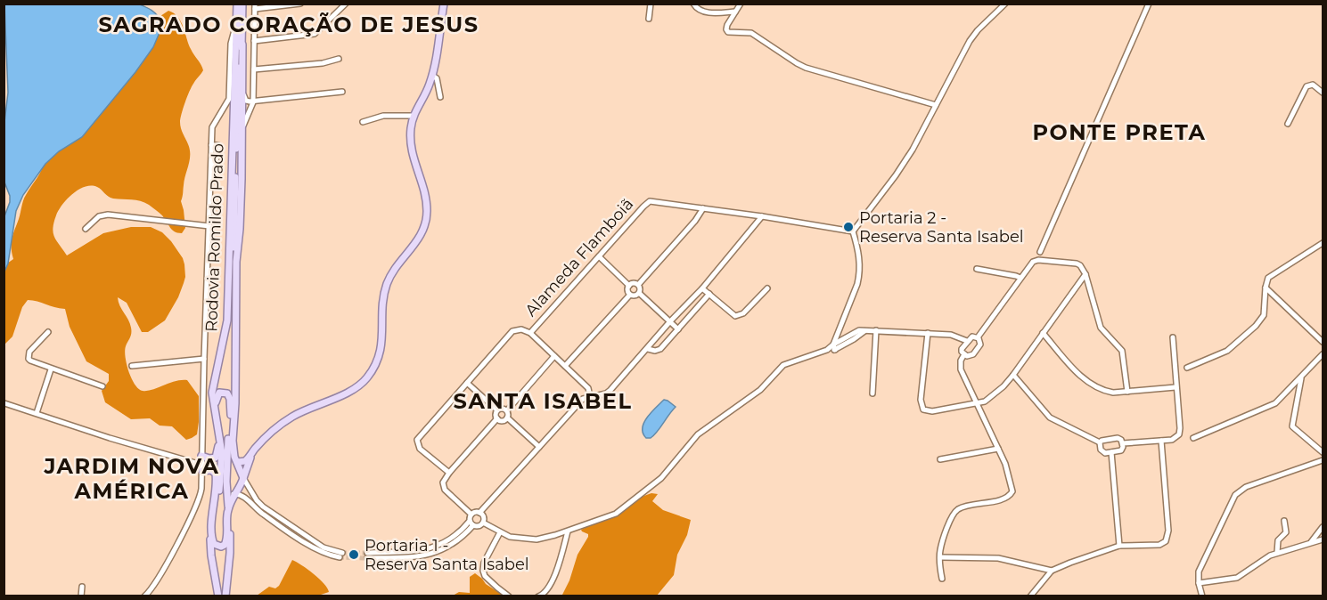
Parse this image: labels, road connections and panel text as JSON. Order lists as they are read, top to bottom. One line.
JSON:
{"streets":{"main road":["Rodovia Romildo Prado"],"street":["Alameda Flamboiã"]},"districts":["SAGRADO CORAÇÃO DE JESUS","PONTE PRETA","SANTA ISABEL","JARDIM NOVA AMÉRICA"],"places":["Portaria 2 - Reserva Santa Isabel","Portaria 1 - Reserva Santa Isabel"]}
